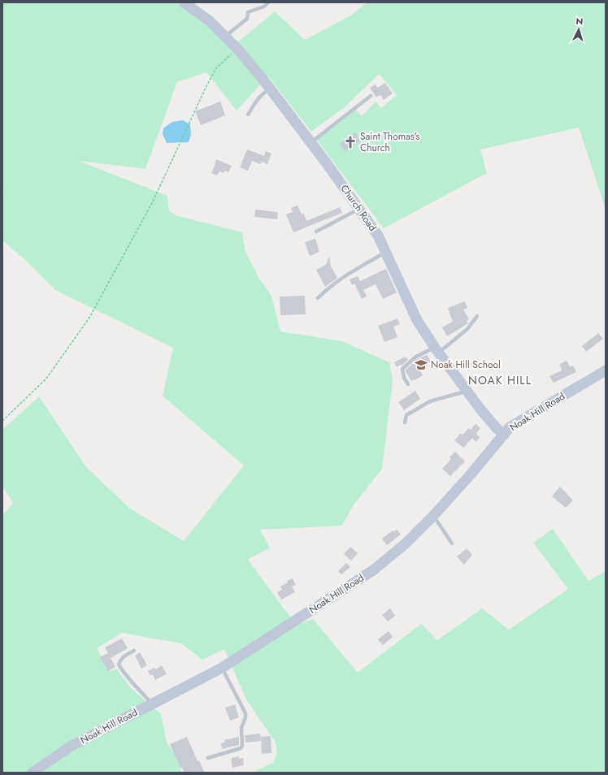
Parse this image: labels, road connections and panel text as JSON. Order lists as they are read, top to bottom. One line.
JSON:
{"streets":{"street":["Church Road","Noak Hill Road"]},"crossings":[["Church Road","Noak Hill Road"]],"districts":["NOAK HILL"],"places":{"church":["Saint Thomas's Church"],"school or university":["Noak Hill School"]},"north":"top"}
